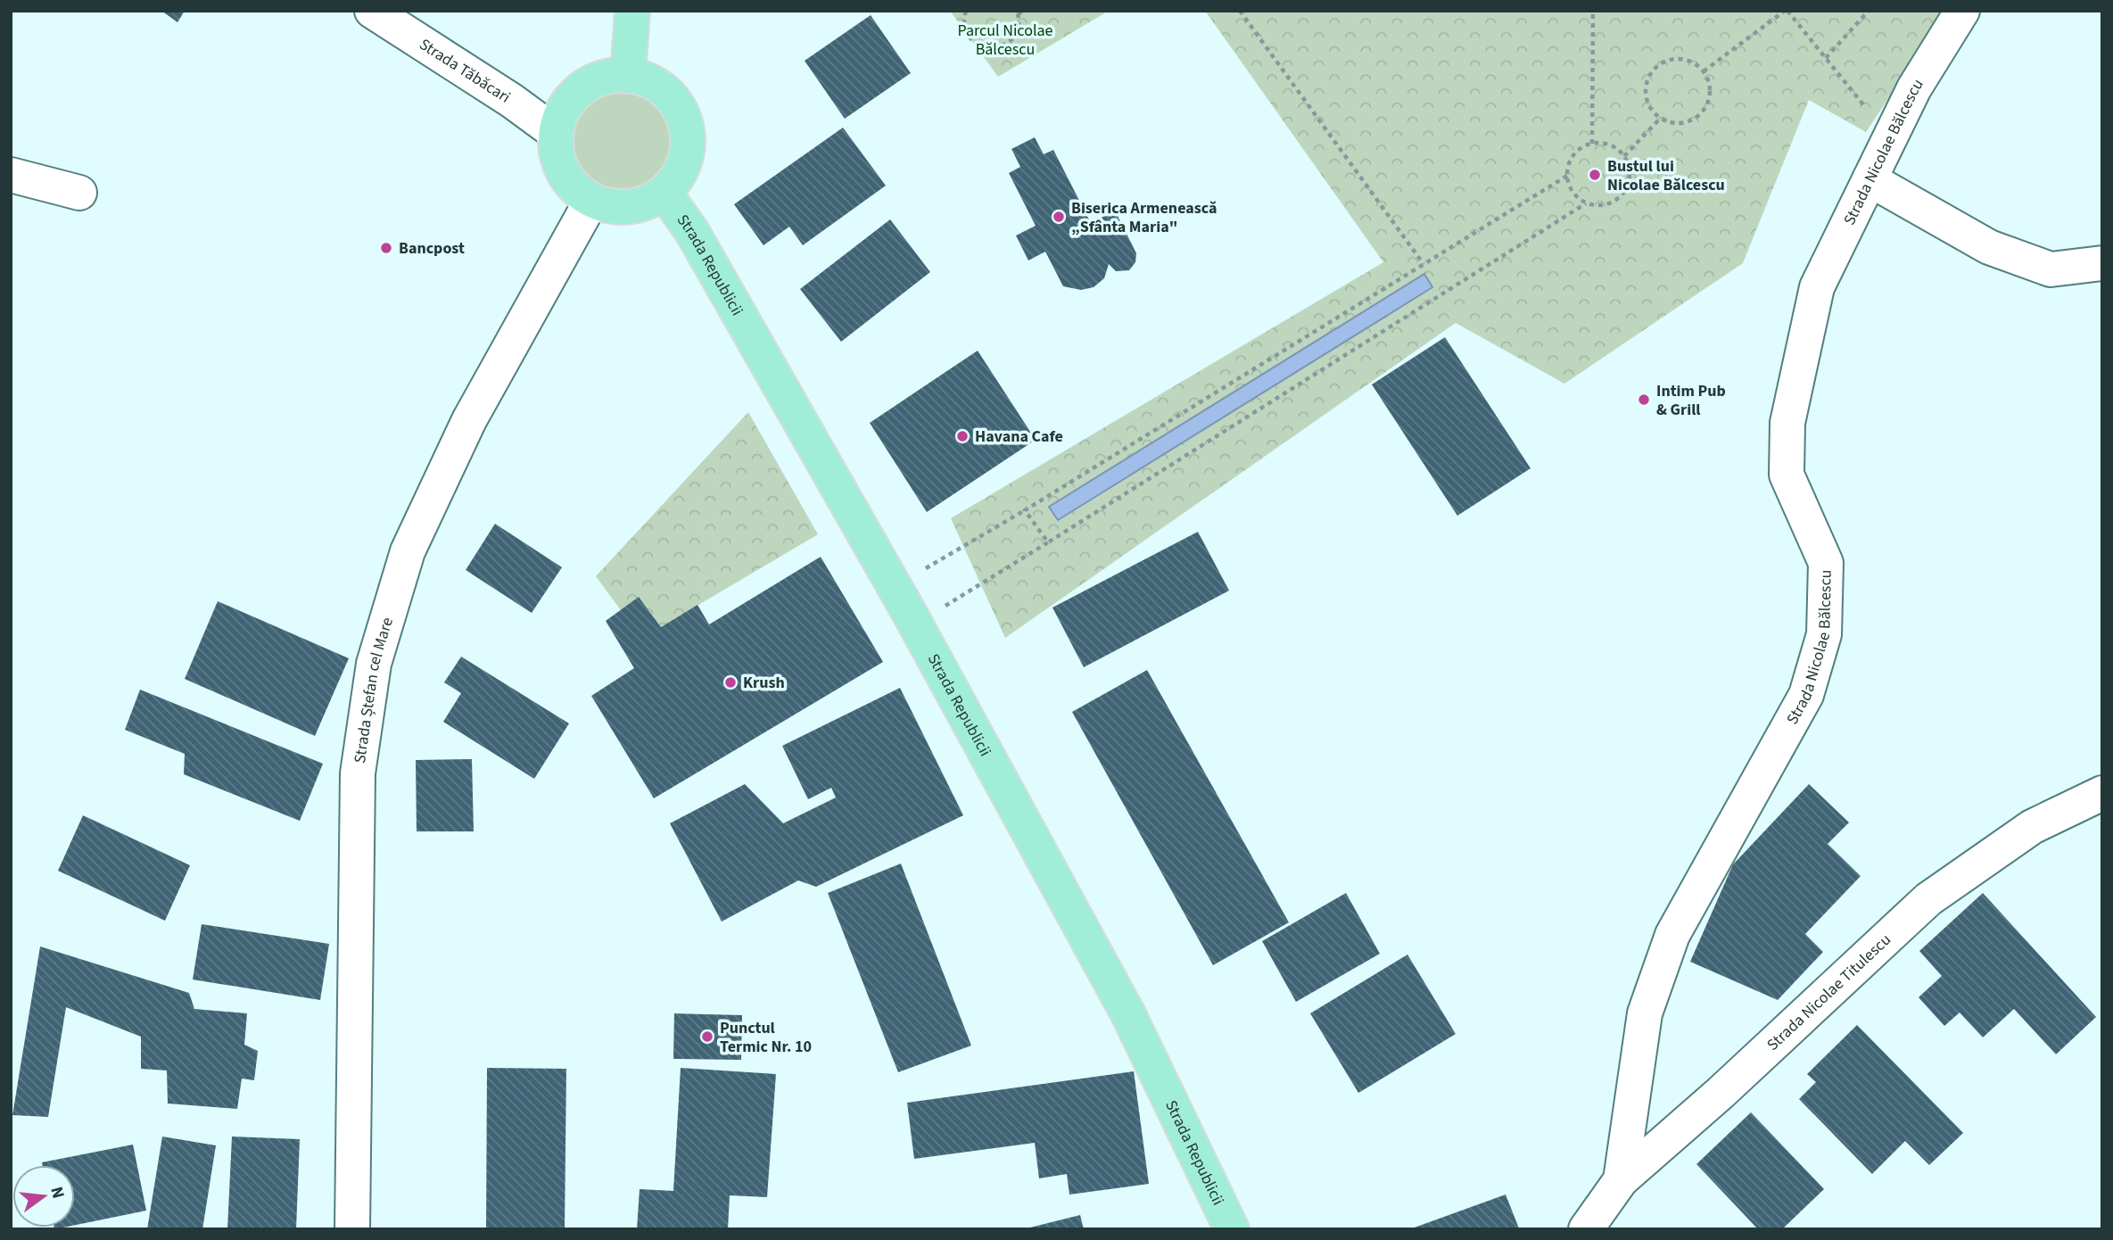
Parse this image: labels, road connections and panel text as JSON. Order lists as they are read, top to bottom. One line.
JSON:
{"streets":{"main road":["Strada Republicii"],"street":["Strada Tăbăcari","Strada Nicolae Bălcescu","Strada Ștefan cel Mare","Strada Nicolae Titulescu"]},"crossings":[["Strada Tăbăcari","Strada Republicii"],["Strada Tăbăcari","Strada Ștefan cel Mare"],["Strada Nicolae Bălcescu","Strada Nicolae Titulescu"],["Strada Republicii","Strada Ștefan cel Mare"]],"parks":["Parcul Nicolae Bălcescu"],"places":["Bustul lui Nicolae Bălcescu","Biserica Armenească „Sfânta Maria\"","Bancpost","Intim Pub & Grill","Havana Cafe","Krush","Punctul Termic Nr. 10"],"north":"right"}
